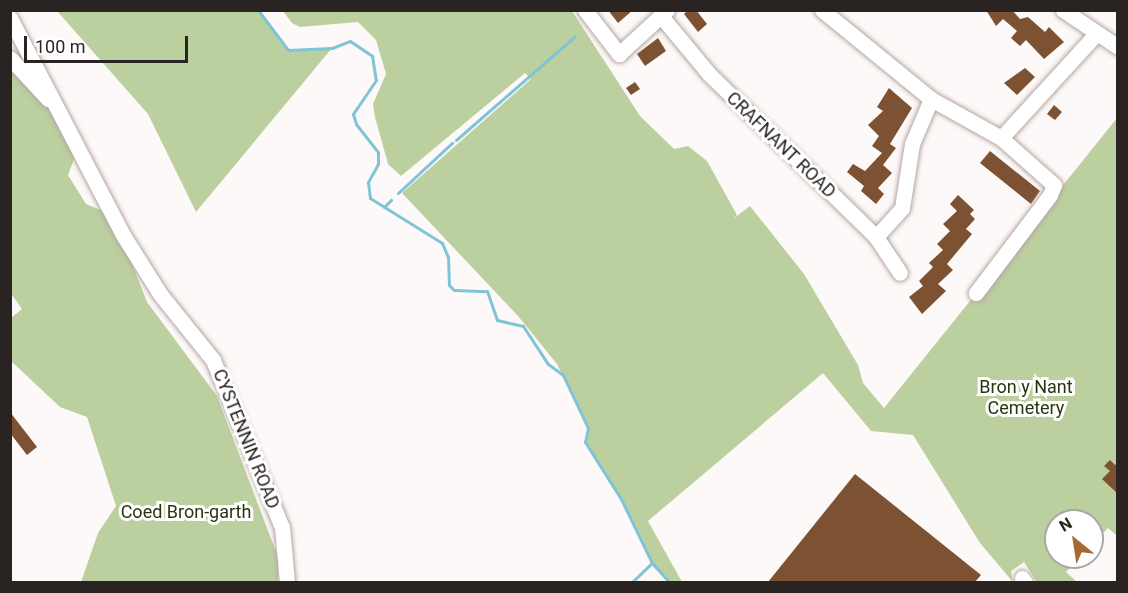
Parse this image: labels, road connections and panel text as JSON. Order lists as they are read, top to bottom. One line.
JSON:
{"streets":{"street":["CRAFNANT ROAD","CYSTENNIN ROAD"]},"parks":["Bron y Nant Cemetery","Coed Bron-garth"],"scale_bar":"100 m","north":"top left"}
